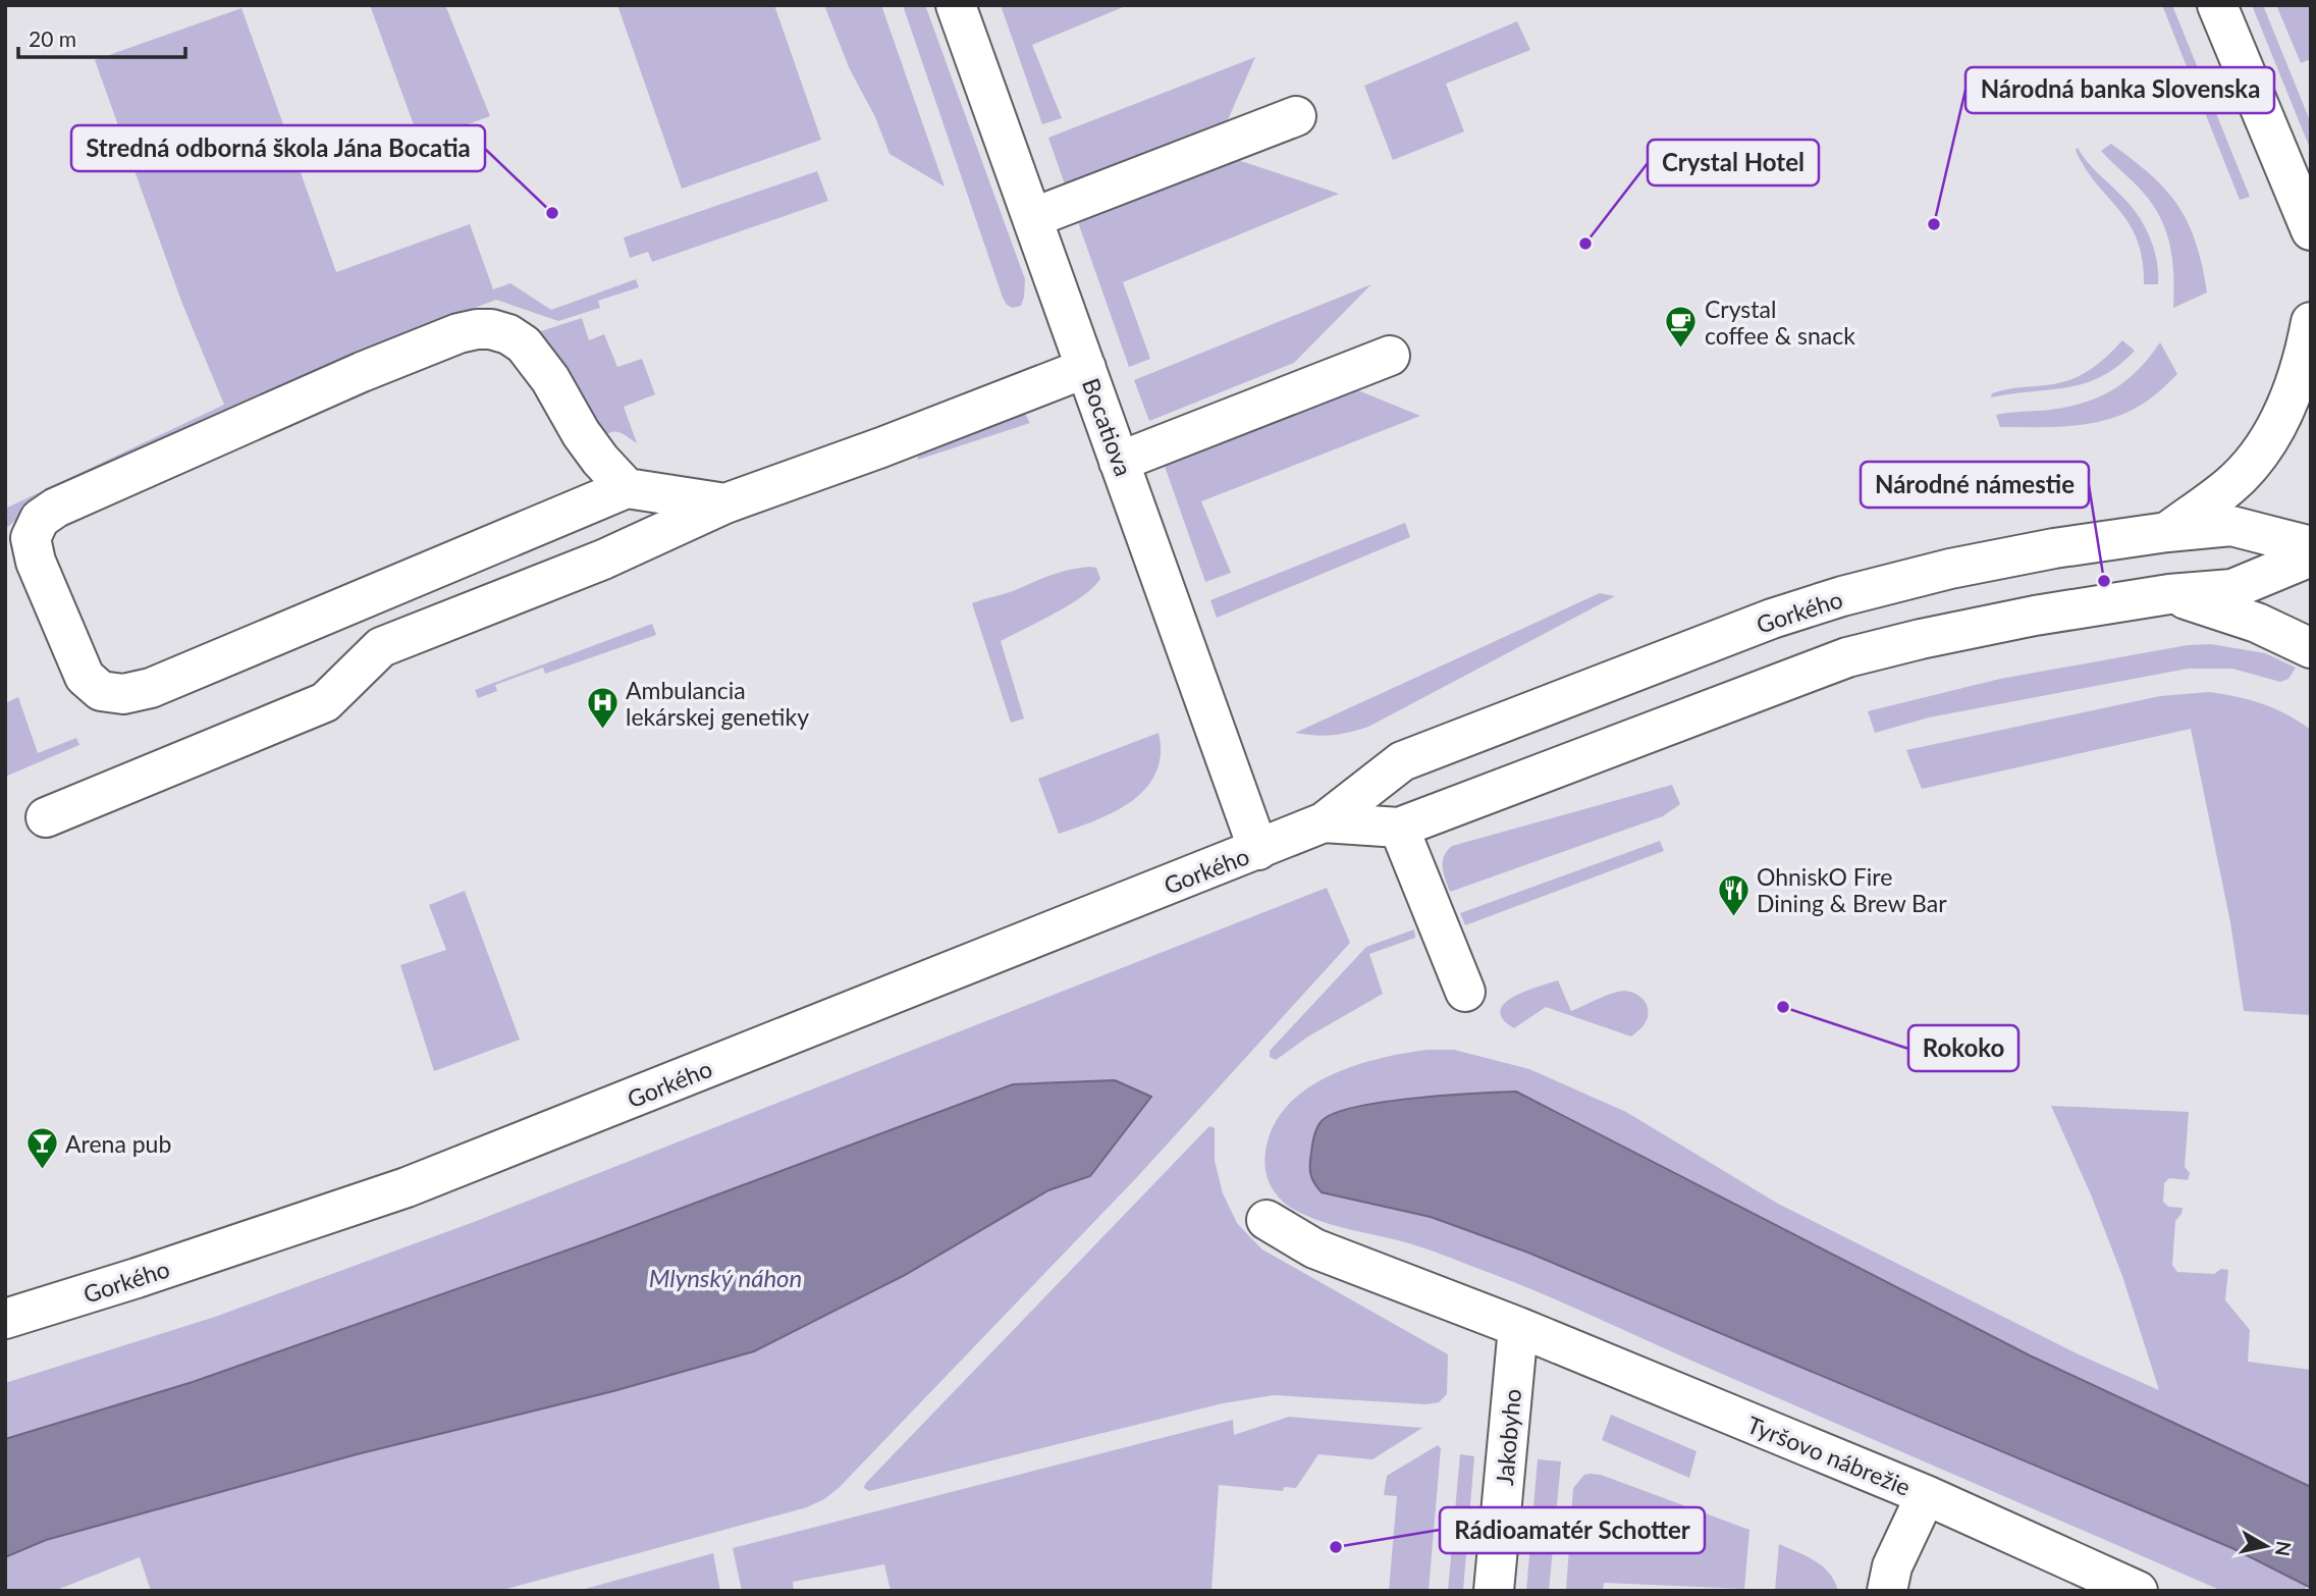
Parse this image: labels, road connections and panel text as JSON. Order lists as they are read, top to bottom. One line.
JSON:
{"streets":{"street":["Bocatiova","Gorkého","Jakobyho","Tyršovo nábrežie"]},"crossings":[["Bocatiova","Gorkého"],["Jakobyho","Tyršovo nábrežie"]],"water":["Mlynský náhon"],"places":{"other":["Stredná odborná škola Jána Bocatia","Národná banka Slovenska","Crystal Hotel","Národné námestie","Rokoko","Rádioamatér Schotter"],"cafe":["Crystal coffee & snack"],"hospital":["Ambulancia lekárskej genetiky"],"restaurant":["OhniskO Fire Dining & Brew Bar"],"bar":["Arena pub"]},"scale_bar":"20 m","north":"right"}
